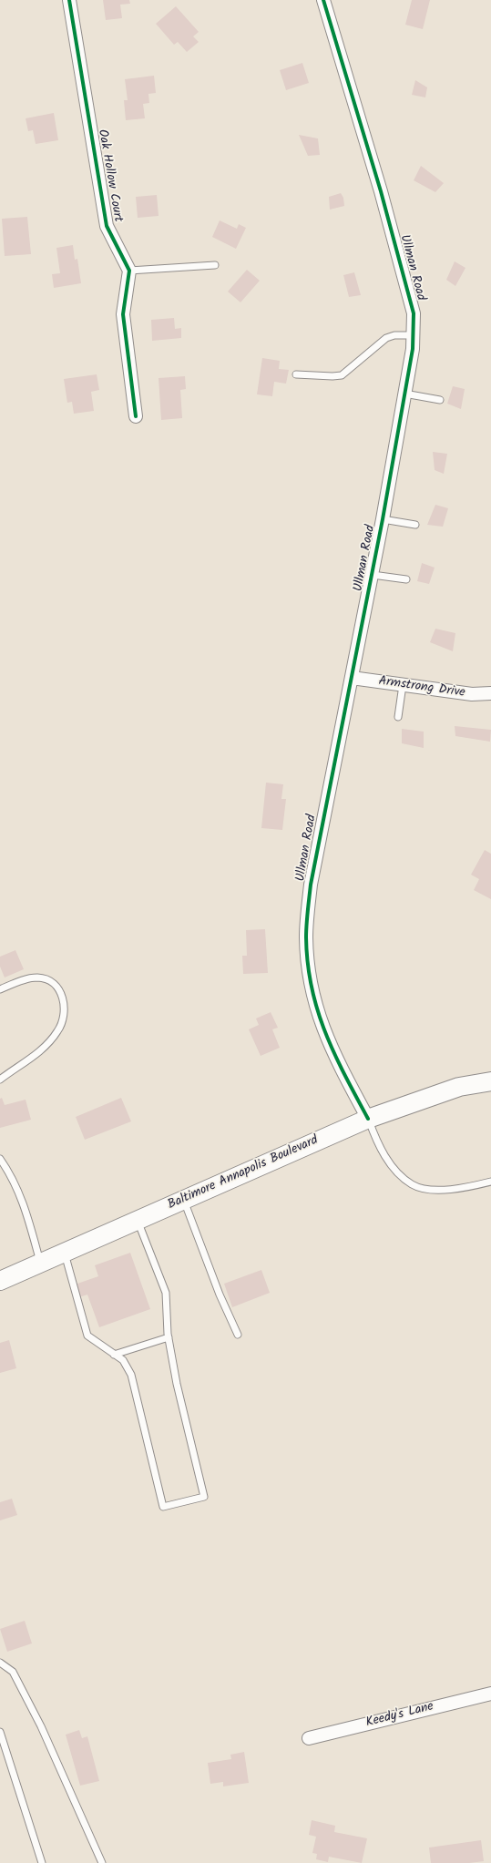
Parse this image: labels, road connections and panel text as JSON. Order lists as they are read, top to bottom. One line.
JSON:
{"streets":{"main road":["Baltimore Annapolis Boulevard"],"street":["Oak Hollow Court","Ullman Road","Armstrong Drive","Keedy's Lane"]},"crossings":[["Ullman Road","Armstrong Drive"],["Ullman Road","Baltimore Annapolis Boulevard"]]}
